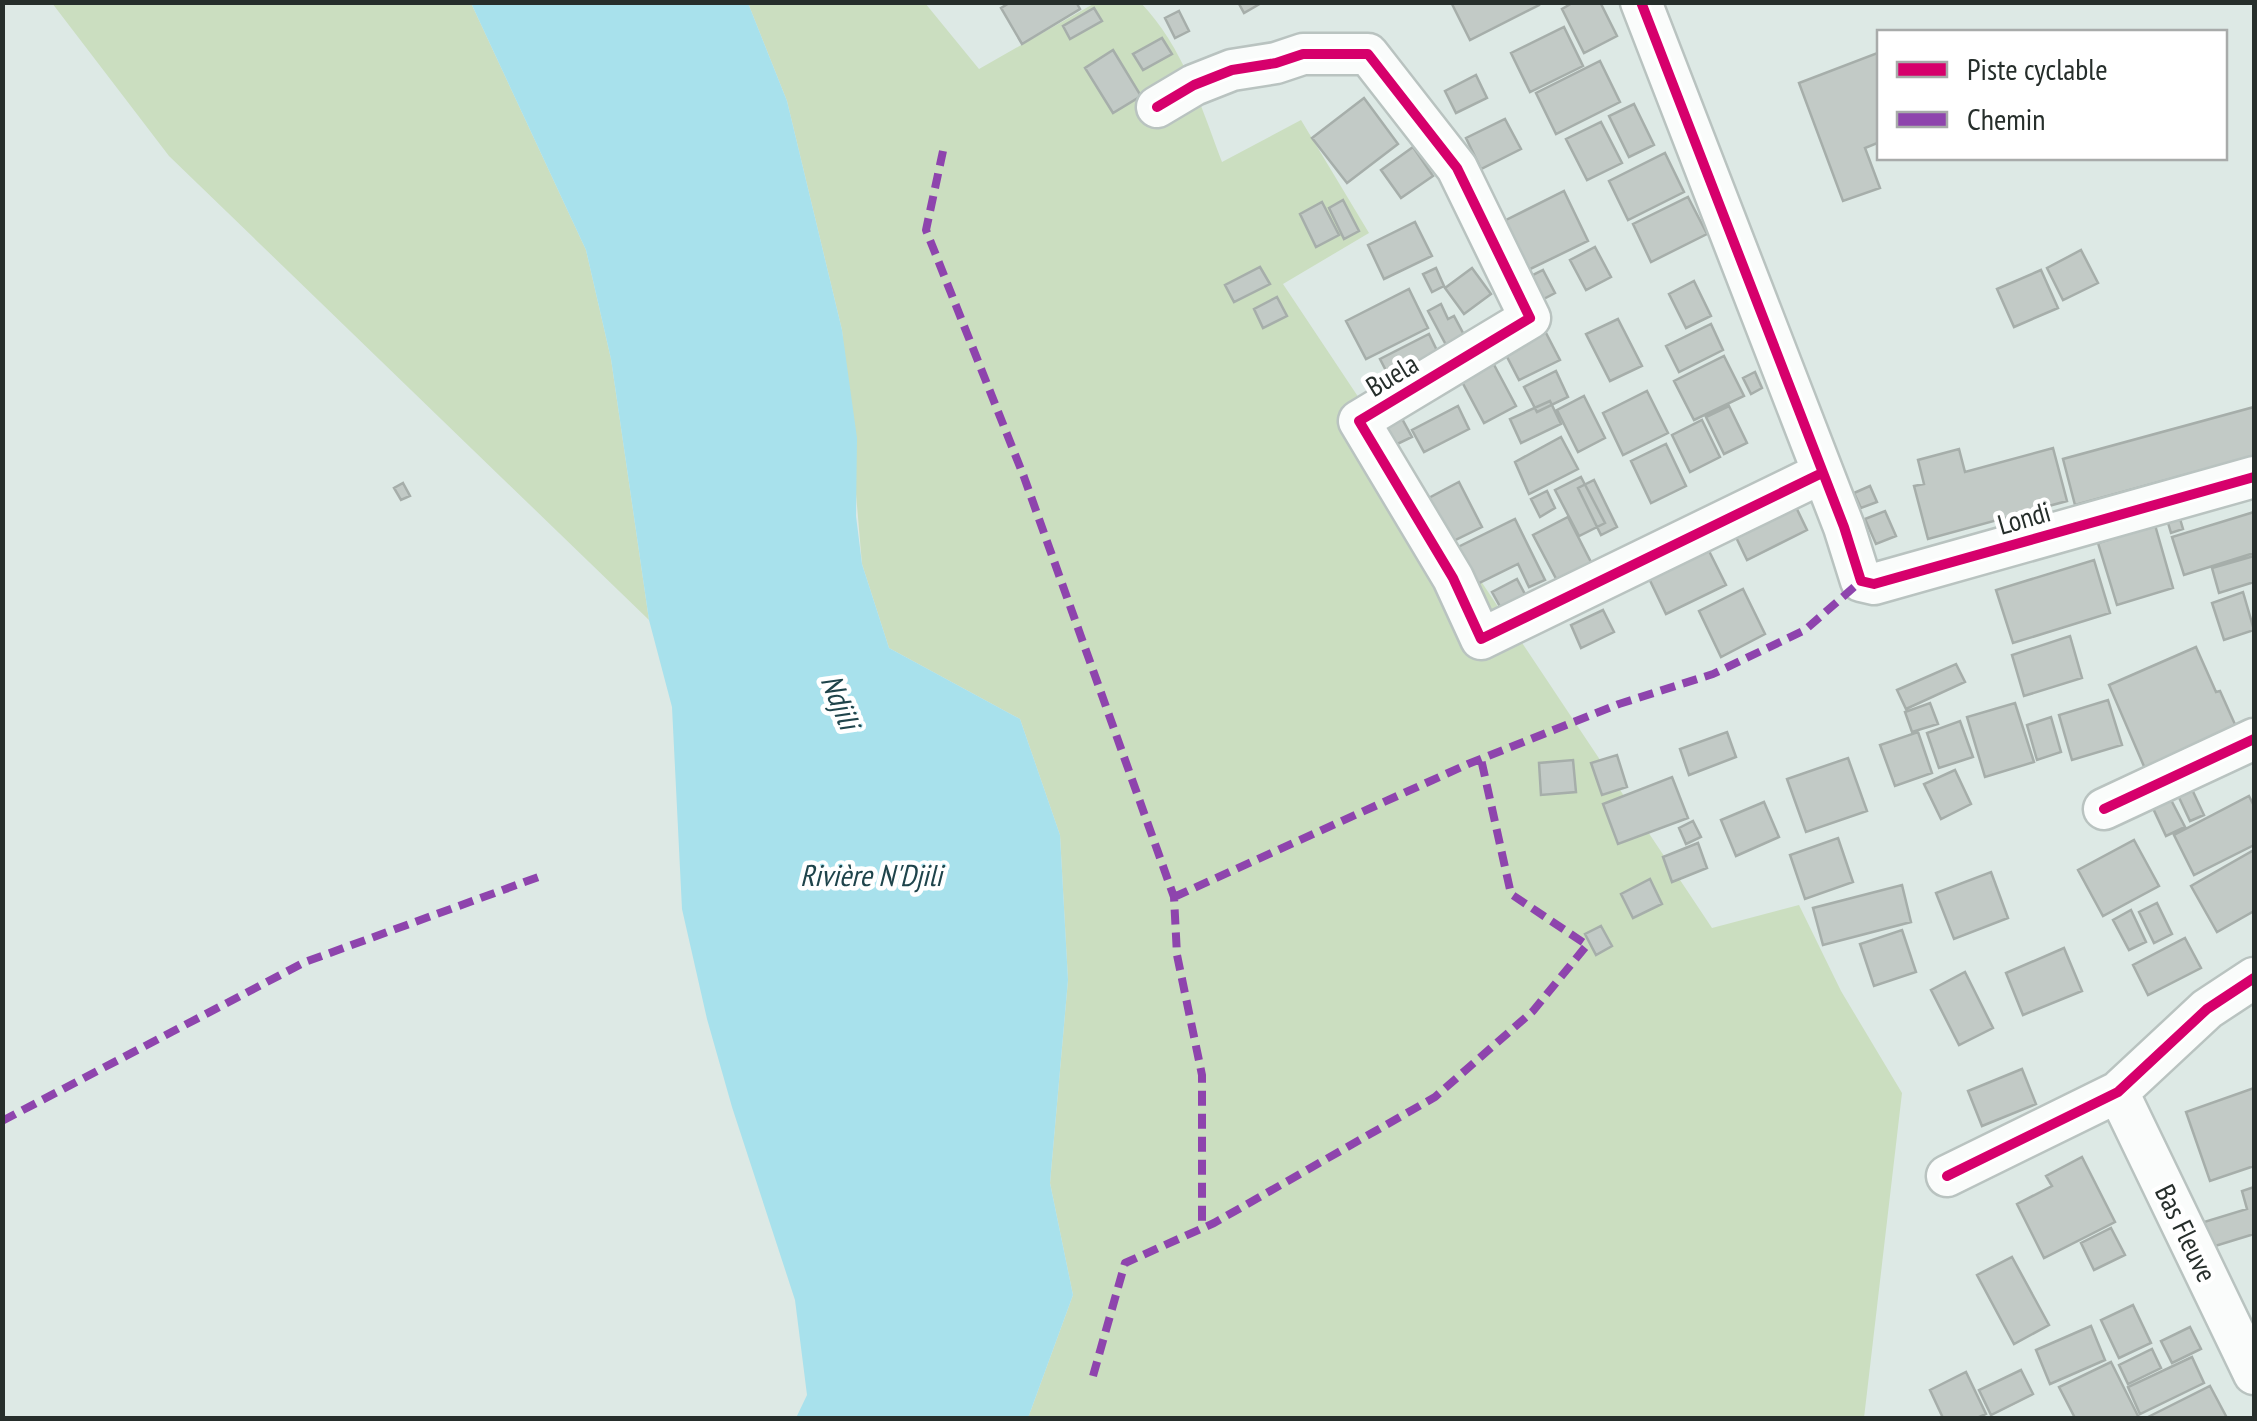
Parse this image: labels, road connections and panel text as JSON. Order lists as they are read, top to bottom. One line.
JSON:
{"streets":{"street":["Buela","Londi","Bas Fleuve"]},"crossings":[["Buela","Londi"]],"water":["Ndjili","Rivière N'Djili"],"legend":["Piste cyclable","Chemin"]}
